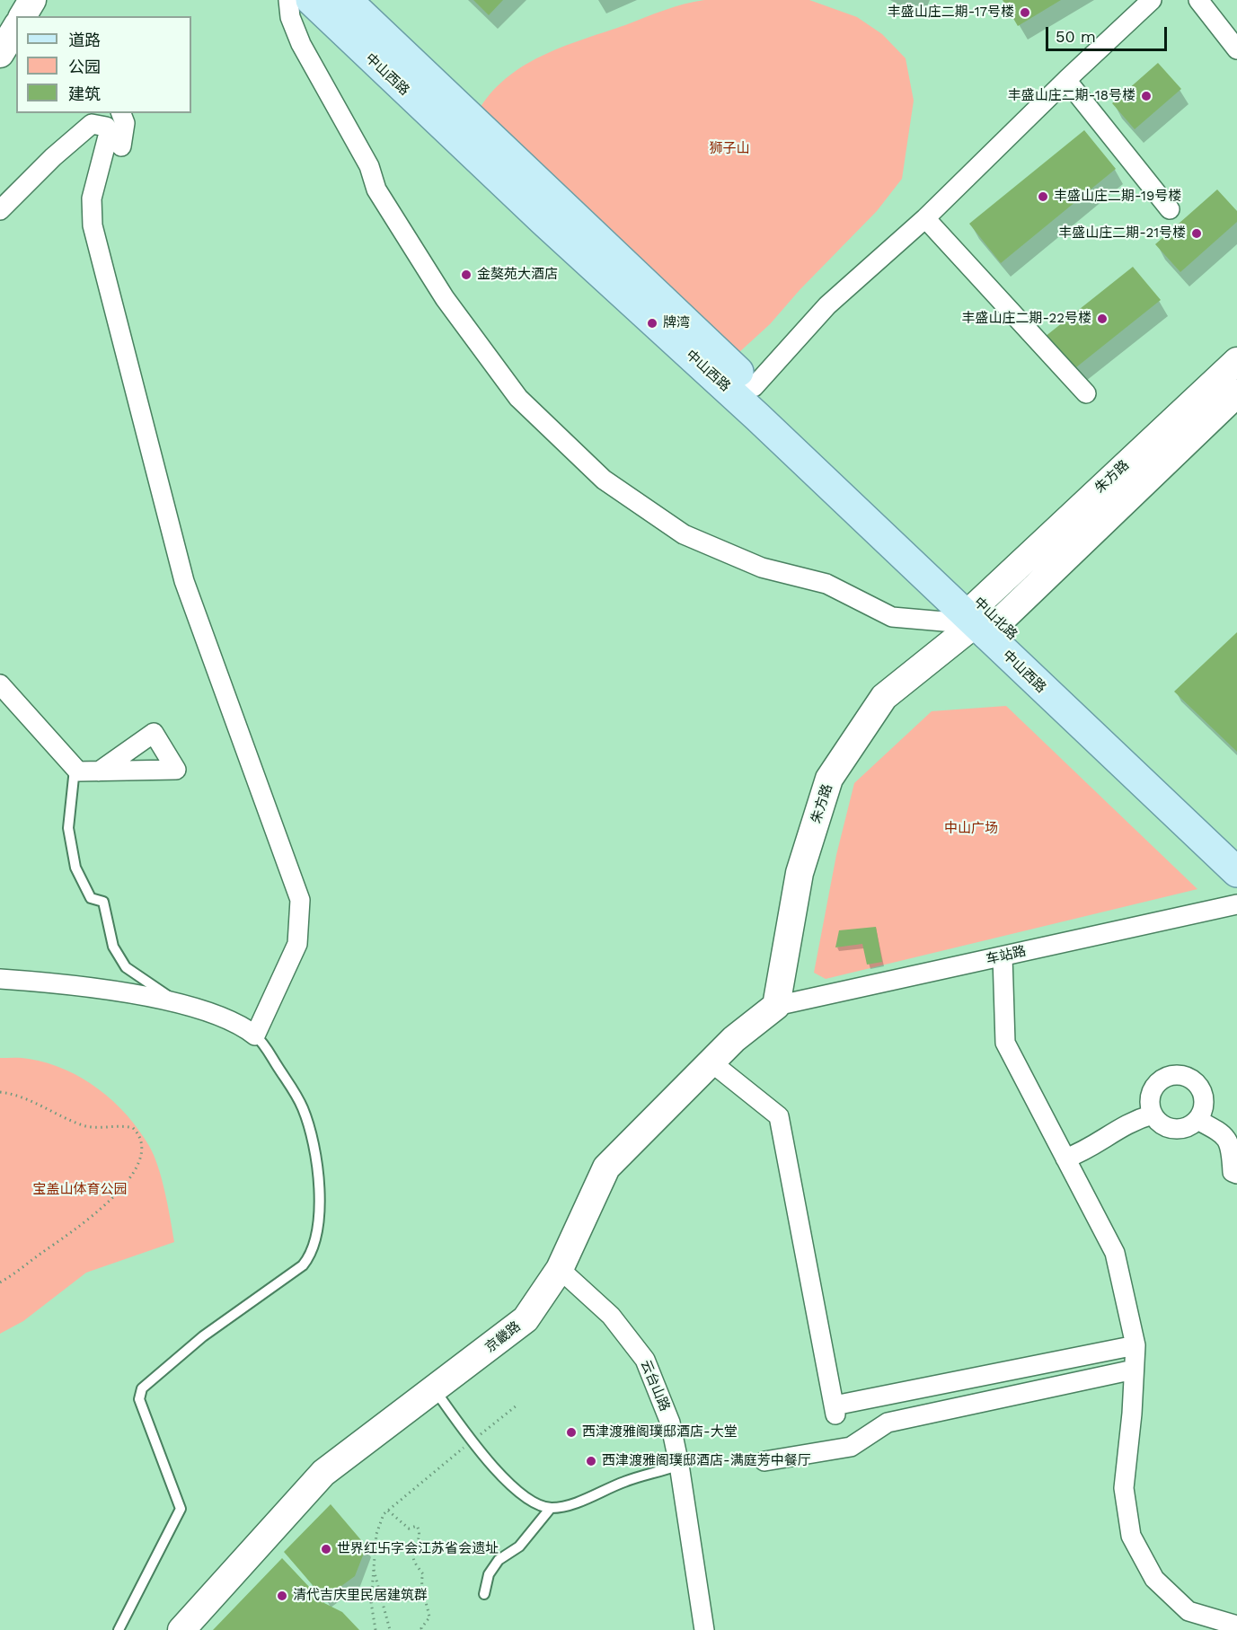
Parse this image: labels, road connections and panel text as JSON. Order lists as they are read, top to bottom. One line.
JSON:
{"streets":{"main road":["中山西路","中山北路"],"street":["朱方路","车站路","京畿路","云台山路"]},"crossings":[["中山西路","朱方路"],["中山西路","中山北路"],["朱方路","中山北路"],["朱方路","车站路"],["朱方路","京畿路"],["车站路","京畿路"],["京畿路","云台山路"]],"parks":["狮子山","中山广场","宝盖山体育公园"],"places":["丰盛山庄二期-17号楼","丰盛山庄二期-18号楼","丰盛山庄二期-19号楼","丰盛山庄二期-21号楼","金獒苑大酒店","丰盛山庄二期-22号楼","牌湾","西津渡雅阁璞邸酒店-大堂","西津渡雅阁璞邸酒店-满庭芳中餐厅","世界红卐字会江苏省会遗址","清代吉庆里民居建筑群"],"legend":["道路","公园","建筑"],"scale_bar":"50 m"}
